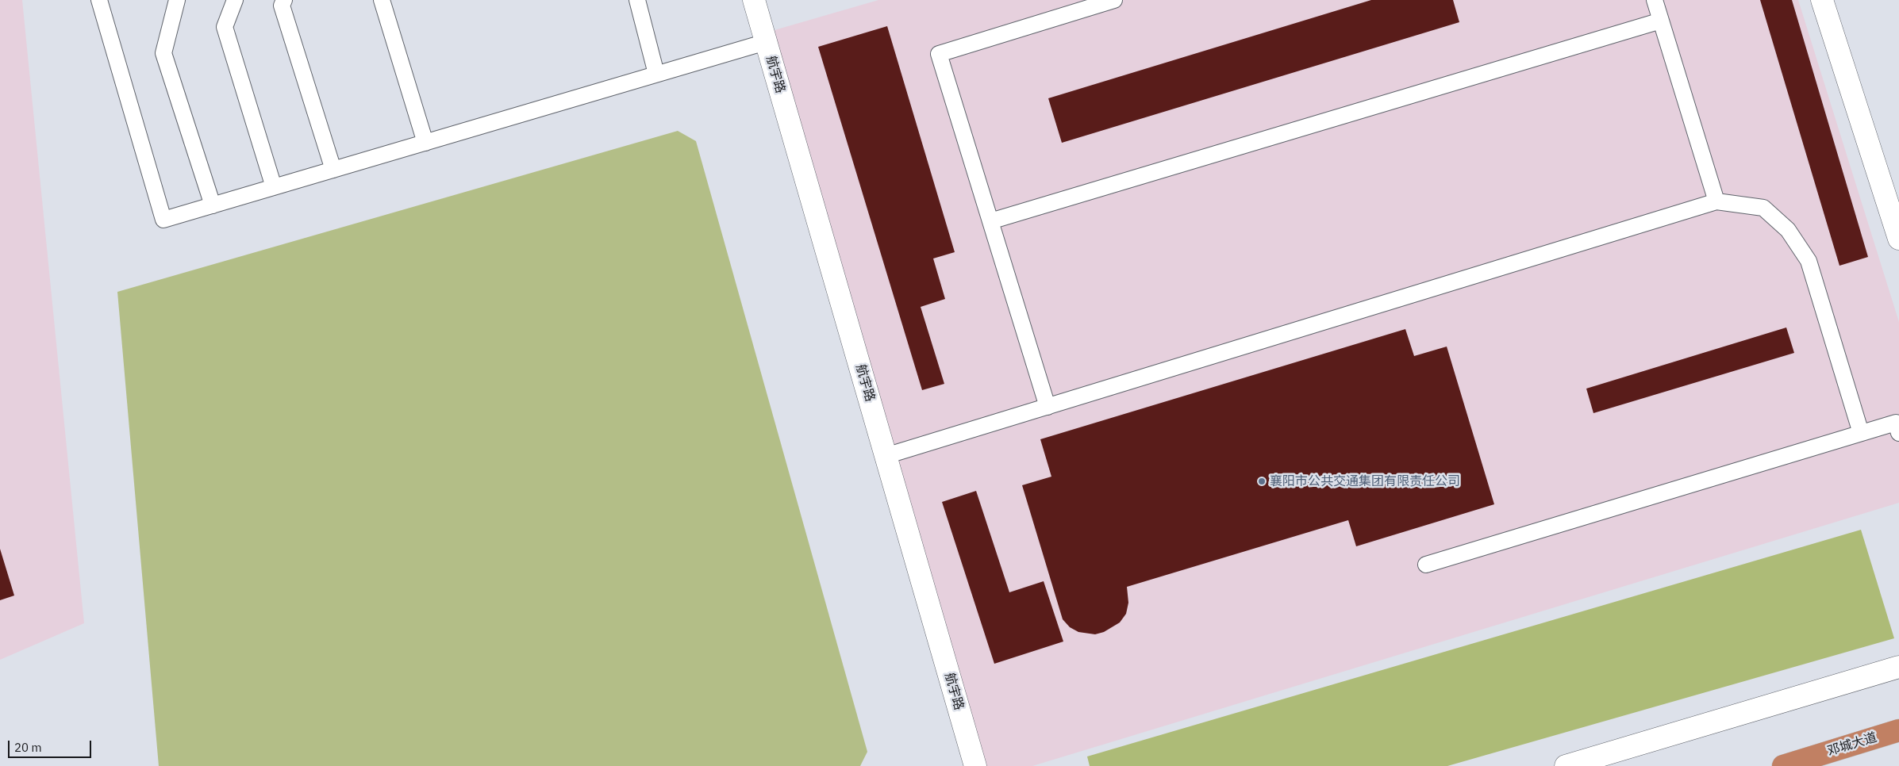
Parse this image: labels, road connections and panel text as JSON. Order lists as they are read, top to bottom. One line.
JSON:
{"streets":{"highway":["邓城大道"],"street":["航宇路"]},"places":["襄阳市公共交通集团有限责任公司"],"scale_bar":"20 m"}
